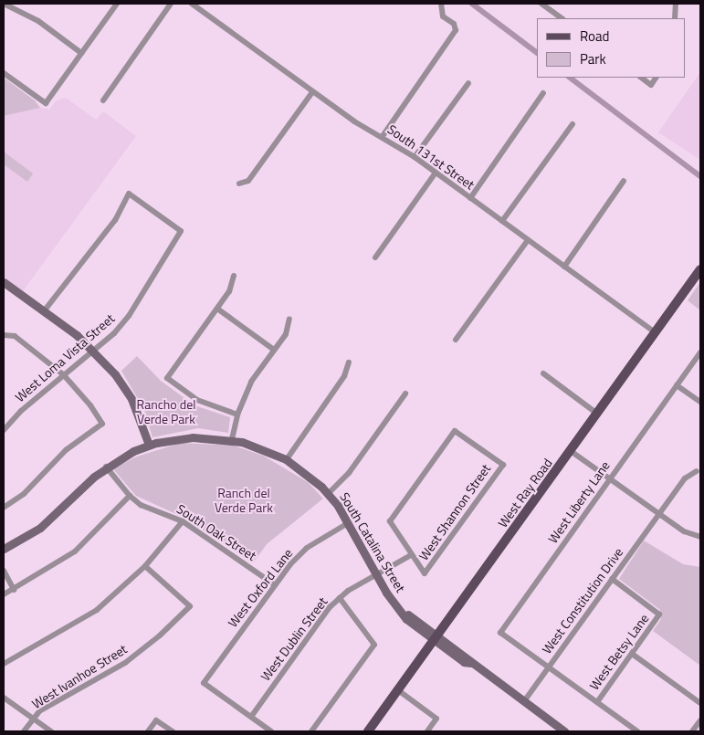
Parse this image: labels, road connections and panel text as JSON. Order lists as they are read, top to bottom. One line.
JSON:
{"streets":{"main road":["West Ray Road"],"street":["South 131st Street","West Loma Vista Street","West Liberty Lane","West Shannon Street","South Oak Street","South Catalina Street","West Oxford Lane","West Constitution Drive","West Dublin Street","West Betsy Lane","West Ivanhoe Street"]},"crossings":[["South 131st Street","West Ray Road"],["West Ray Road","South Catalina Street"],["West Liberty Lane","West Constitution Drive"],["West Shannon Street","West Dublin Street"],["South Oak Street","South Catalina Street"],["South Oak Street","West Oxford Lane"],["South Catalina Street","West Oxford Lane"],["South Catalina Street","West Constitution Drive"],["South Catalina Street","West Dublin Street"],["West Oxford Lane","West Dublin Street"],["West Constitution Drive","West Betsy Lane"]],"parks":["Rancho del Verde Park","Ranch del Verde Park"],"legend":["Road","Park"]}
